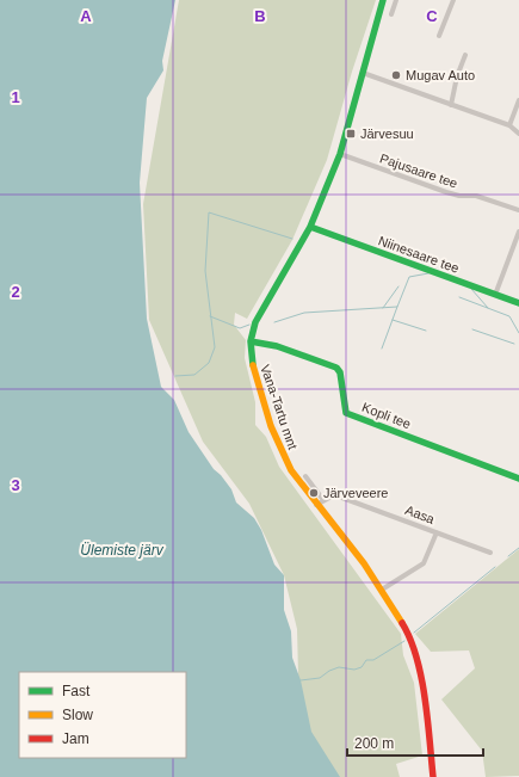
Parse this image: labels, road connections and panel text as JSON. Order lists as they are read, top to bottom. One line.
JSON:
{"streets":{"street":["Pajusaare tee","Niinesaare tee","Vana-Tartu mnt","Kopli tee","Aasa"]},"crossings":[["Pajusaare tee","Vana-Tartu mnt"],["Niinesaare tee","Vana-Tartu mnt"],["Vana-Tartu mnt","Kopli tee"]],"water":["Ülemiste järv"],"places":{"other":["Mugav Auto","Järveveere"],"transit":["Järvesuu"]},"legend":["Fast","Slow","Jam"],"scale_bar":"200 m","grid":{"columns":["A","B","C"],"rows":["1","2","3"]}}
